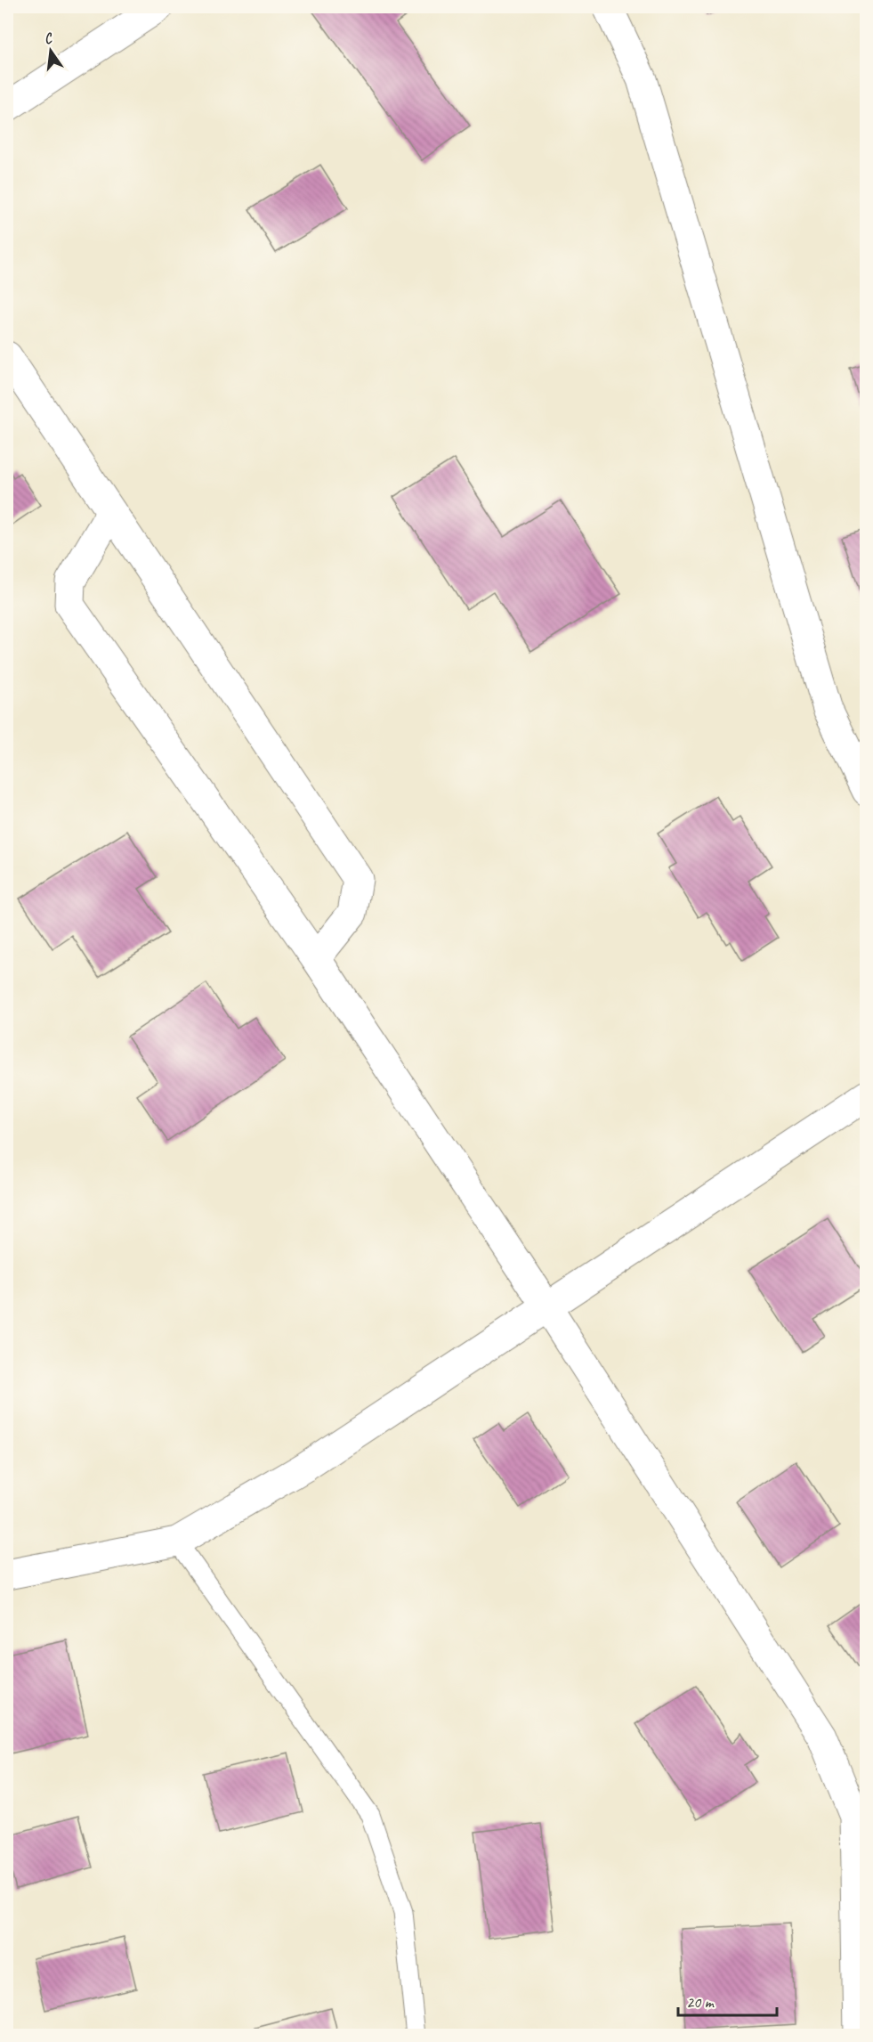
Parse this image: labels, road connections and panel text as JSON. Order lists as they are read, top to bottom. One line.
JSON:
{"scale_bar":"20 m","north":"top"}
